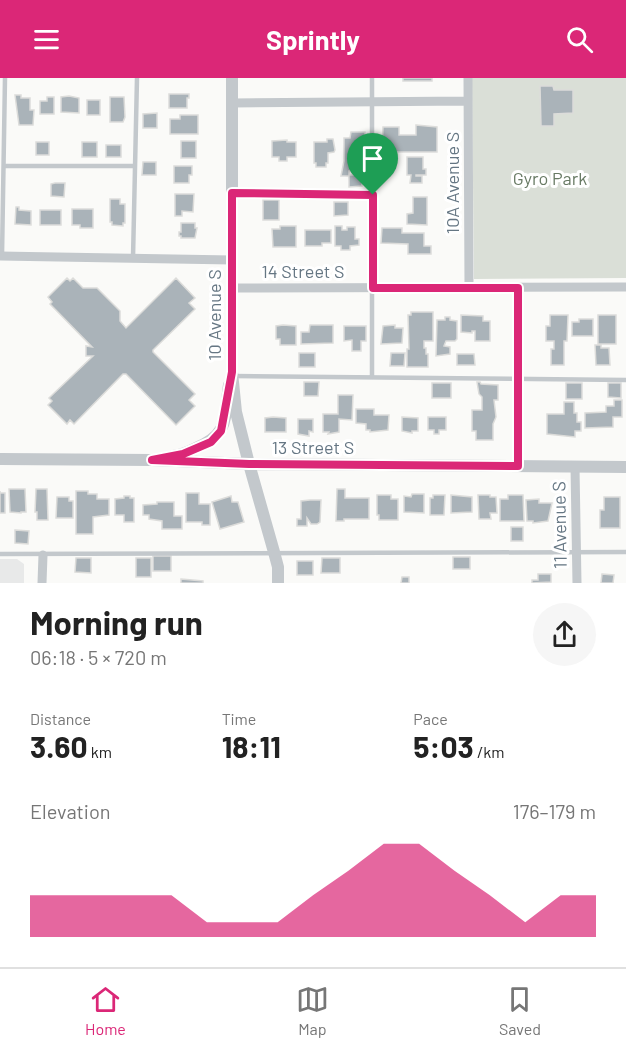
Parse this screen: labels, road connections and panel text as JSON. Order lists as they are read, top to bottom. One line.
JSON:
{"streets":{"street":["10A Avenue S","14 Street S","10 Avenue S","13 Street S","11 Avenue S"]},"crossings":[["10A Avenue S","14 Street S"],["14 Street S","10 Avenue S"],["10 Avenue S","13 Street S"],["13 Street S","11 Avenue S"]],"parks":["Gyro Park"],"page":{"header":"Sprintly","heading":["Morning run","06:18 · 5 × 720 m"],"stats":[["Distance","3.60 km"],["Time","18:11"],["Pace","5:03 /km"]],"chart":["Elevation","176–179 m"],"tabs":["Home","Map","Saved"]}}
